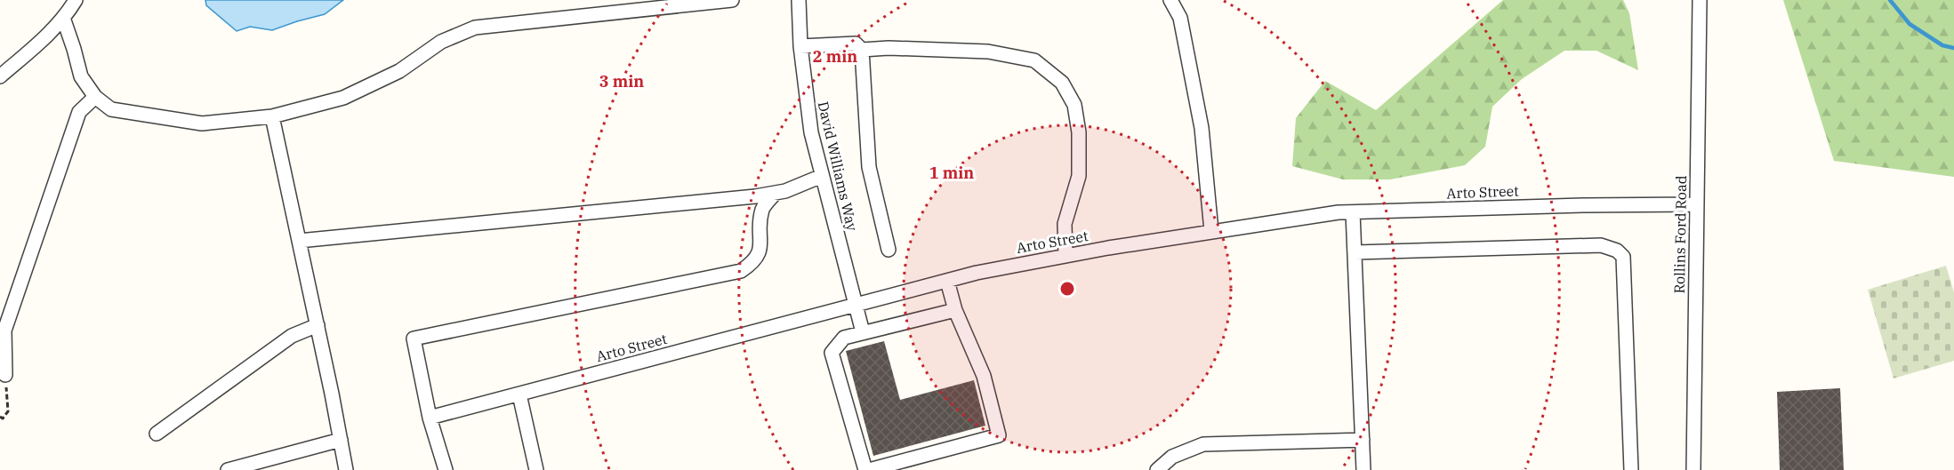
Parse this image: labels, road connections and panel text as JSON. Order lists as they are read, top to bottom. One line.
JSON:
{"streets":{"street":["David Williams Way","Arto Street","Rollins Ford Road"]},"crossings":[["David Williams Way","Arto Street"],["Arto Street","Rollins Ford Road"]],"rings":["2 min","3 min","1 min"]}
